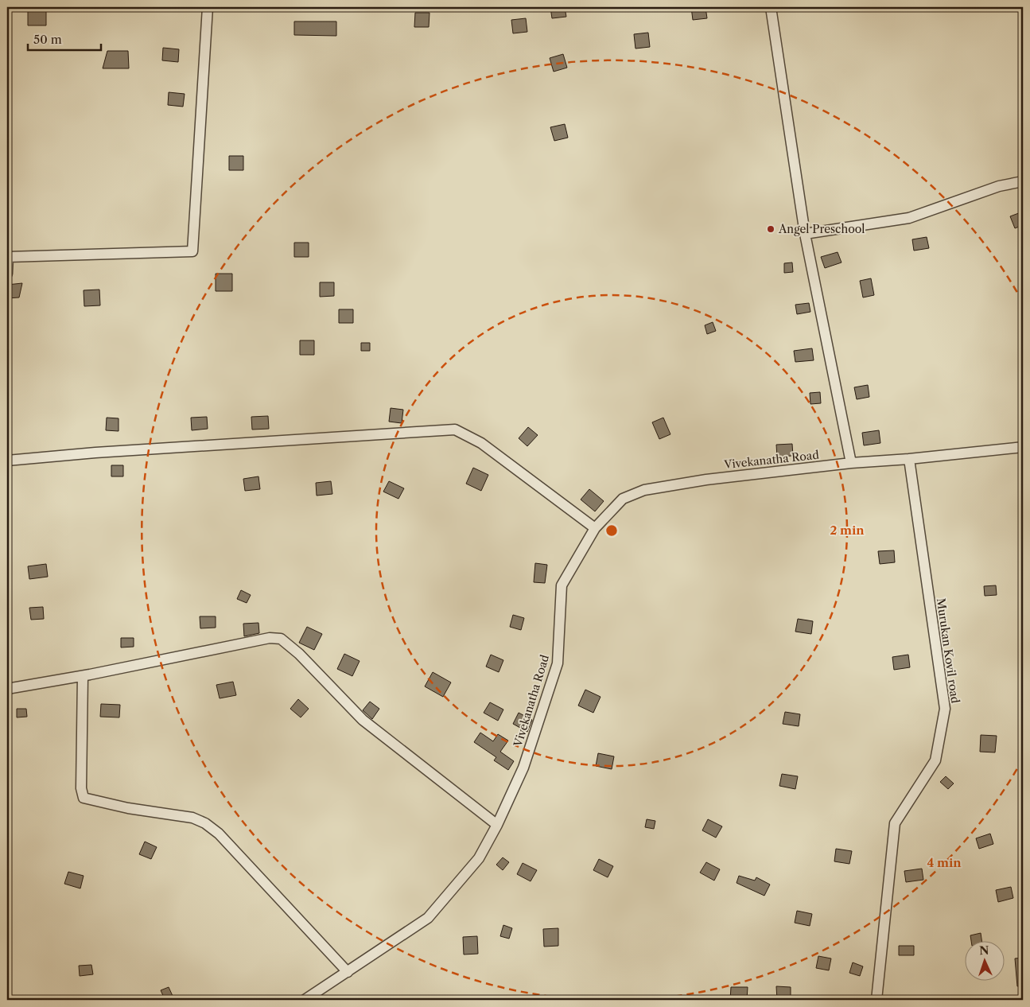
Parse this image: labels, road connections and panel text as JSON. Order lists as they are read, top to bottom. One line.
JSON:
{"streets":{"street":["Vivekanatha Road","Murukan Kovil road"]},"crossings":[["Vivekanatha Road","Murukan Kovil road"]],"places":["Angel Preschool"],"scale_bar":"50 m","north":"top","rings":["2 min","4 min"]}
